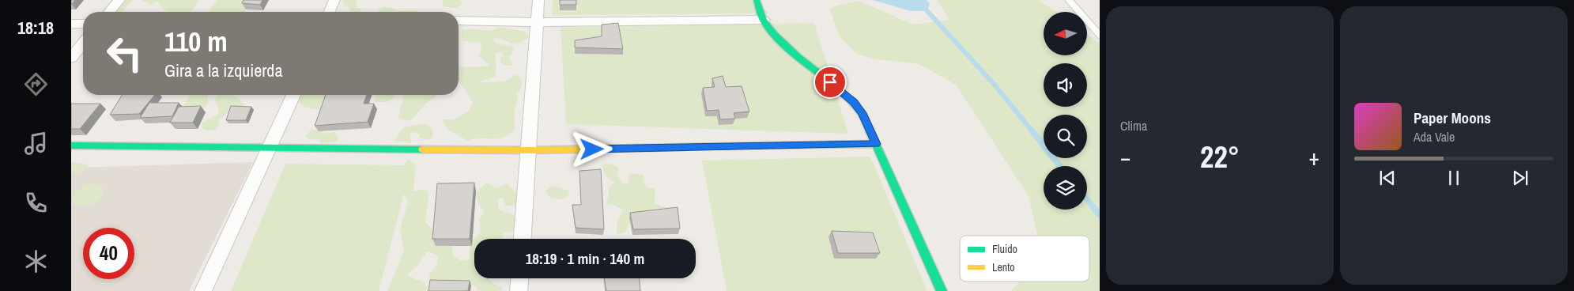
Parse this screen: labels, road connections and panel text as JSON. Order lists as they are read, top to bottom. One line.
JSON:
{"legend":["Fluido","Lento"],"north":"left","page":{"tabs":"18:18","tile":"Clima","turn":["110 m","Gira a la izquierda"],"song":["Paper Moons","Ada Vale"],"heat":["−","22°","+"],"limit":"40","trip":"18:19 · 1 min · 140 m"}}
